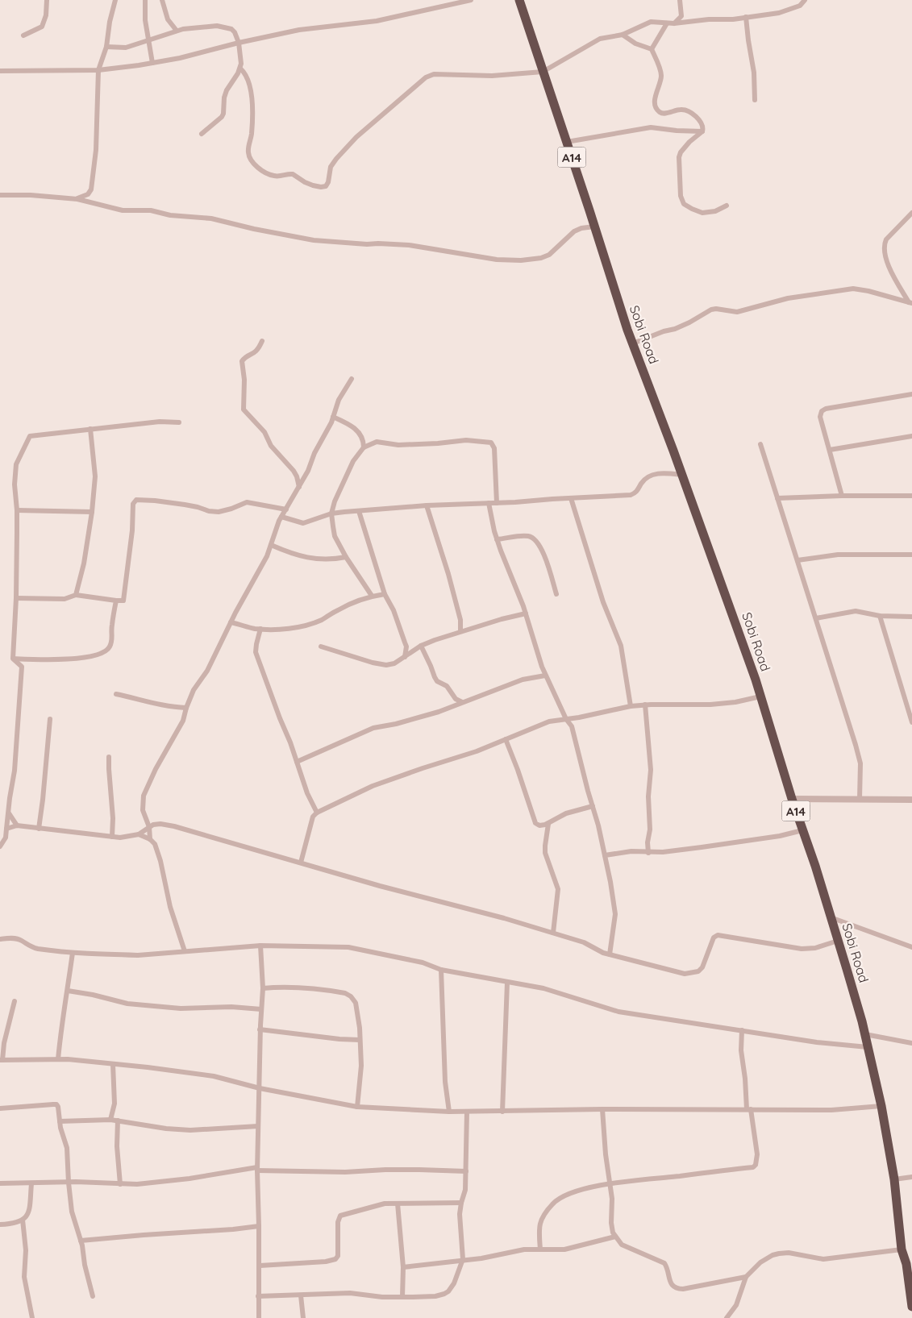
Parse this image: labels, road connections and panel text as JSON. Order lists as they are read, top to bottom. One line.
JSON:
{"streets":{"highway":["A14","Sobi Road"]}}
